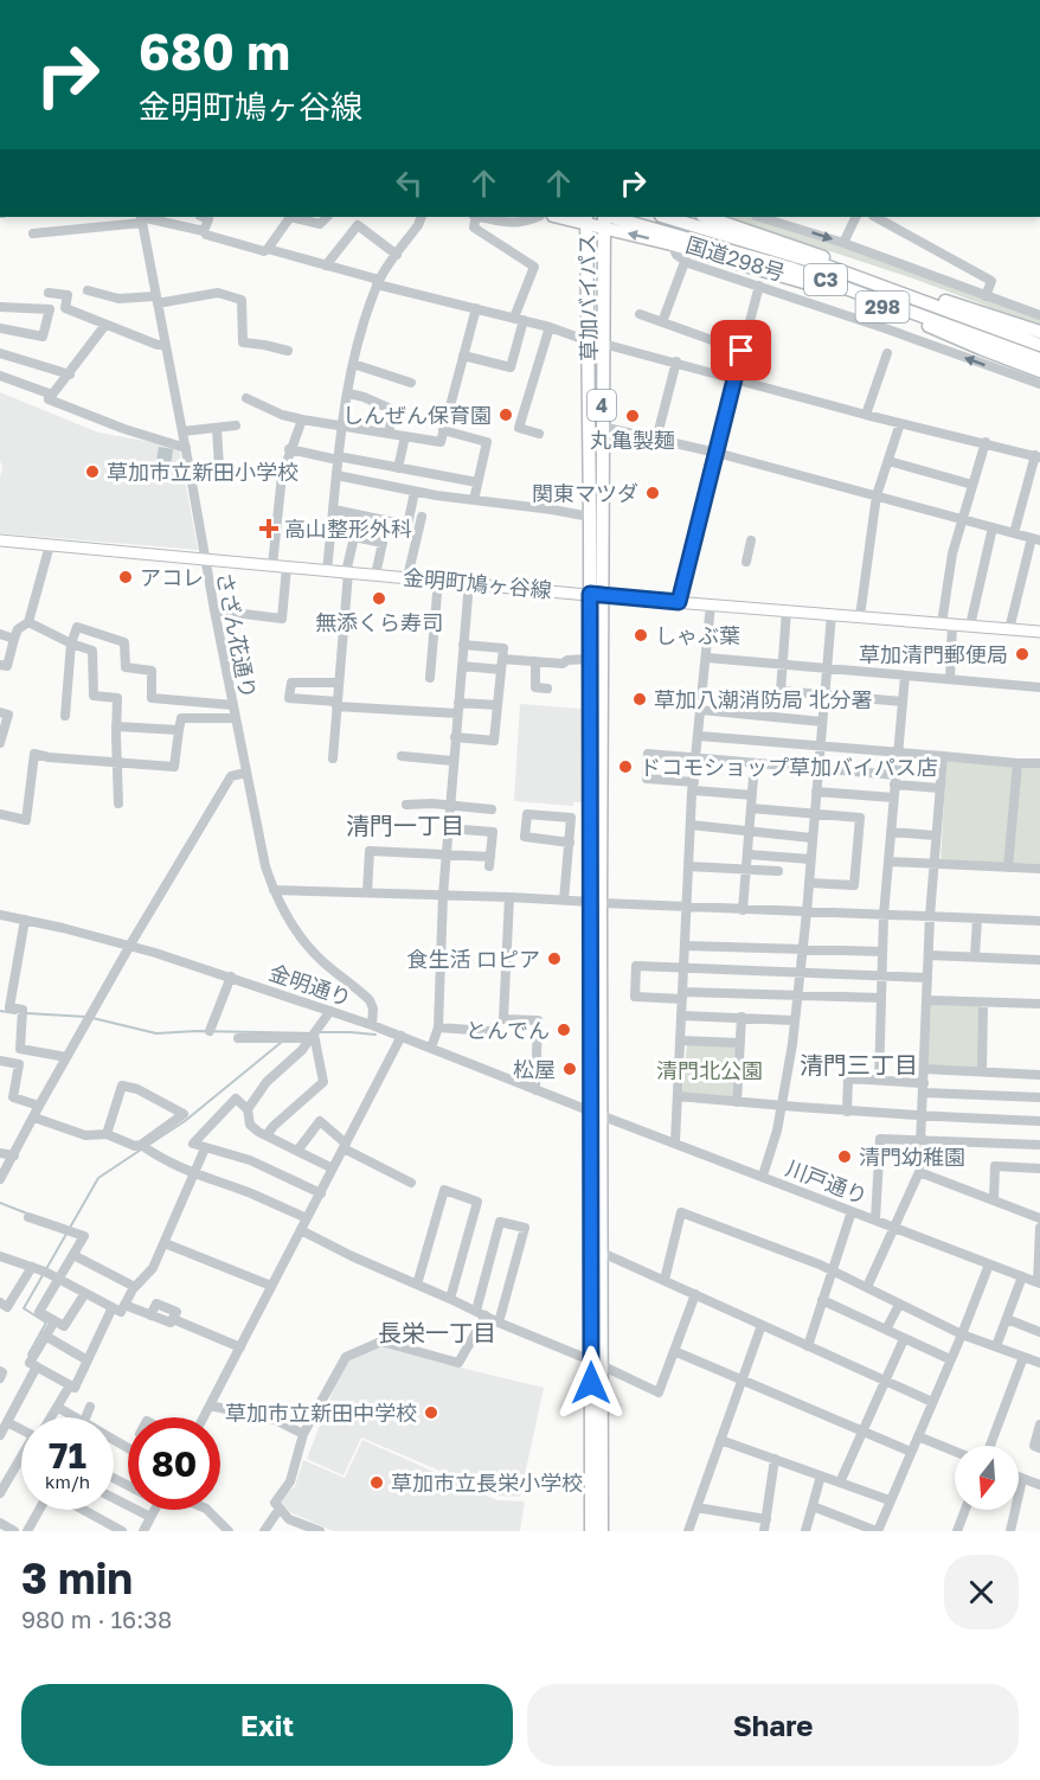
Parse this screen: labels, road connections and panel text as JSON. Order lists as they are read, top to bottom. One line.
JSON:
{"streets":{"highway":["国道298号","C3","草加バイパス","298","4"],"main road":["金明町鳩ヶ谷線"],"street":["さざん花通り","金明通り","川戸通り"]},"crossings":[["国道298号","C3"],["国道298号","草加バイパス"],["国道298号","298"],["C3","草加バイパス"],["草加バイパス","金明町鳩ヶ谷線"],["草加バイパス","金明通り"],["草加バイパス","川戸通り"],["金明町鳩ヶ谷線","さざん花通り"],["さざん花通り","金明通り"],["金明通り","川戸通り"]],"districts":["清門一丁目","清門三丁目","長栄一丁目"],"parks":["清門北公園"],"places":{"other":["しんぜん保育園","丸亀製麺","草加市立新田小学校","関東マツダ","アコレ","無添くら寿司","しゃぶ葉","草加清門郵便局","草加八潮消防局 北分署","ドコモショップ草加バイパス店","食生活 ロピア","とんでん","松屋","清門幼稚園","草加市立新田中学校","草加市立長栄小学校"],"health":["高山整形外科"]},"north":"bottom","page":{"turn":["680 m","金明町鳩ヶ谷線"],"speed":"71 km/h","limit":"80","heading":["3 min","980 m · 16:38"],"buttons":["Exit","Share"]}}
